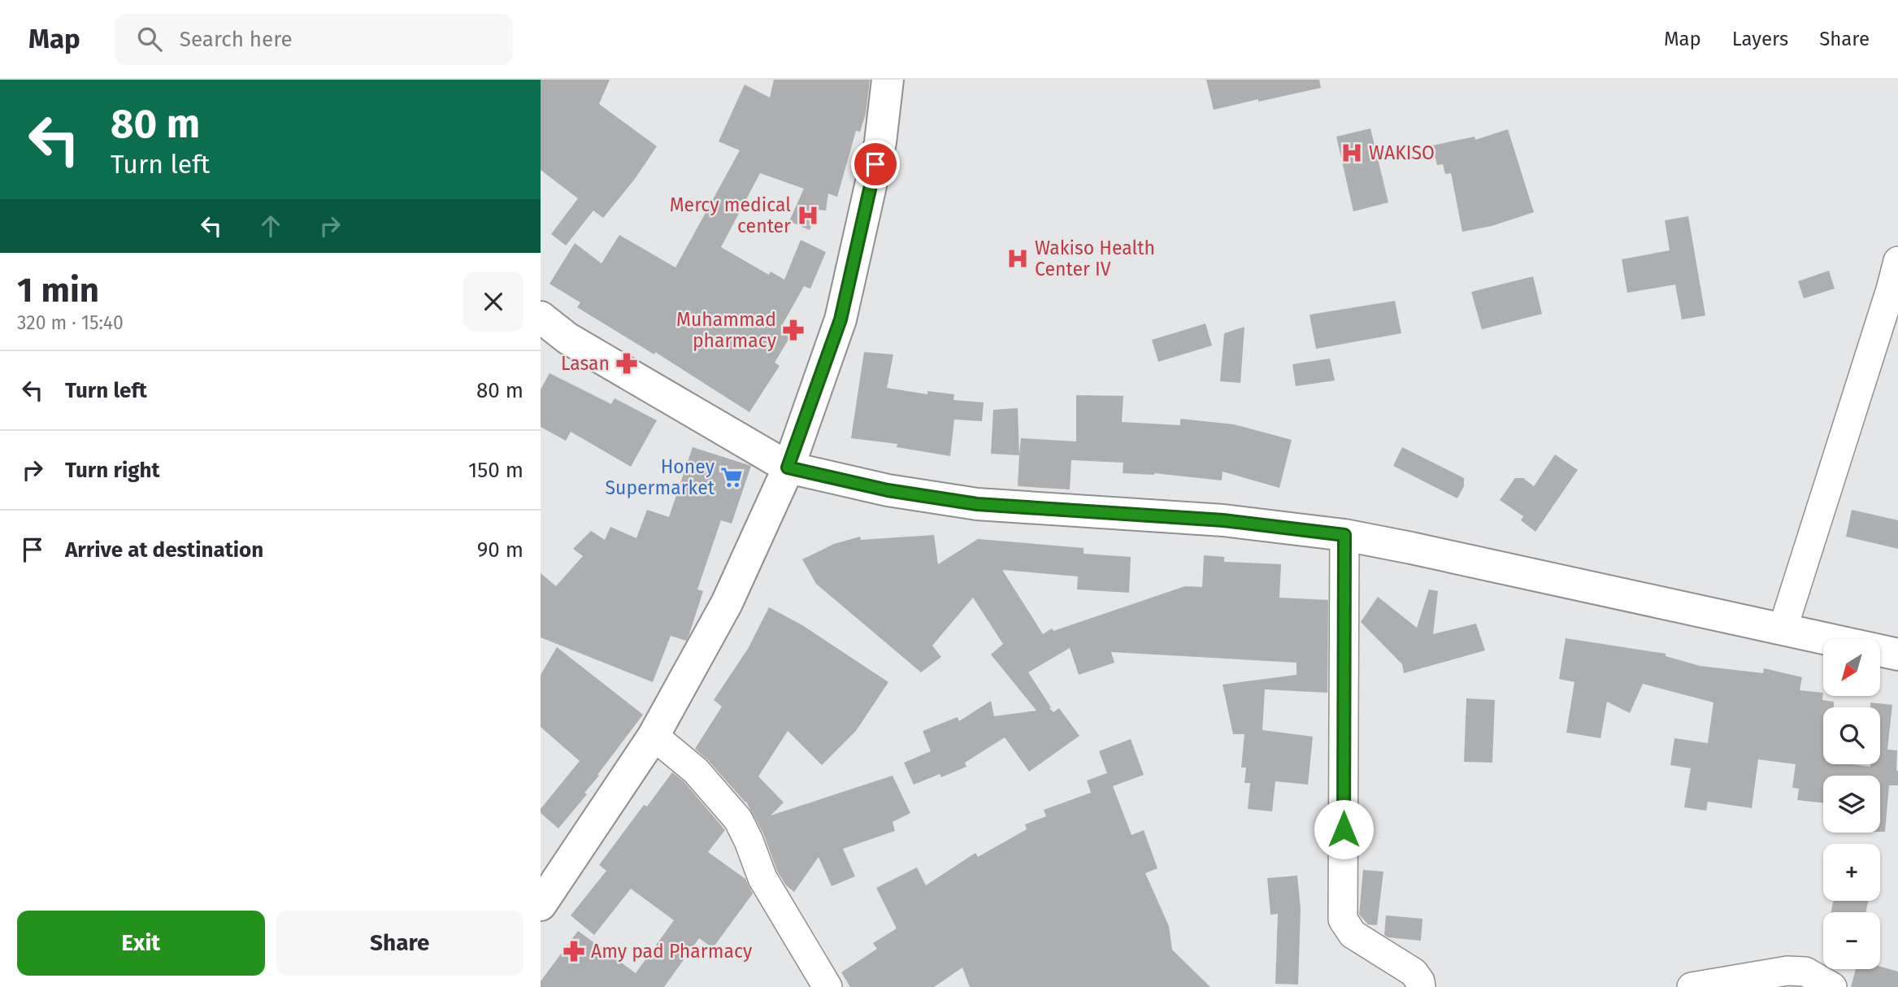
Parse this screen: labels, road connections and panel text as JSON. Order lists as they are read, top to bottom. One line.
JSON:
{"places":{"hospital":["WAKISO","Mercy medical center","Wakiso Health Center IV"],"pharmacy":["Muhammad pharmacy","Lasan","Amy pad Pharmacy"],"supermarket":["Honey Supermarket"]},"north":"bottom left","page":{"header":"Map","search":"Search here","nav":["Map","Layers","Share"],"turn":["80 m","Turn left"],"heading":["1 min","320 m · 15:40"],"list":[{"name":"Turn left","value":"80 m"},{"name":"Turn right","value":"150 m"},{"name":"Arrive at destination","value":"90 m"}],"map_buttons":["+","−"],"buttons":["Exit","Share"]}}
